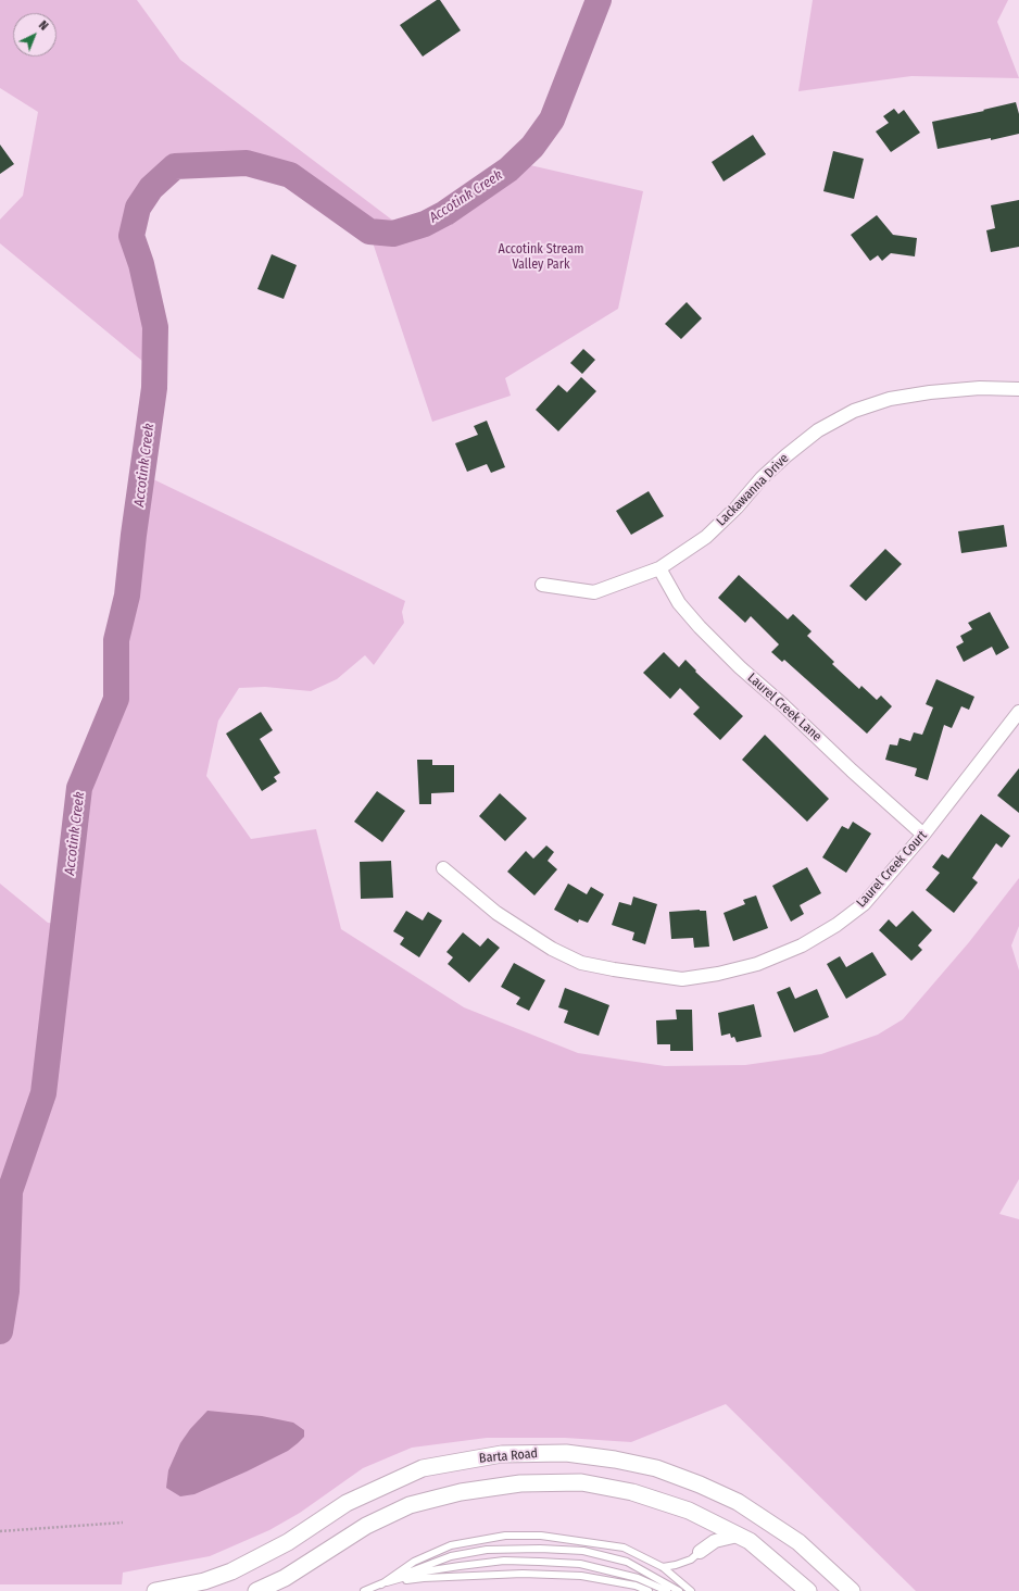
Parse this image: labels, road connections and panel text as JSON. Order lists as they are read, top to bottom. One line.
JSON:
{"streets":{"street":["Lackawanna Drive","Laurel Creek Lane","Laurel Creek Court","Barta Road"]},"crossings":[["Lackawanna Drive","Laurel Creek Lane"],["Laurel Creek Lane","Laurel Creek Court"]],"water":["Accotink Creek"],"parks":["Accotink Stream Valley Park"],"north":"top right"}
